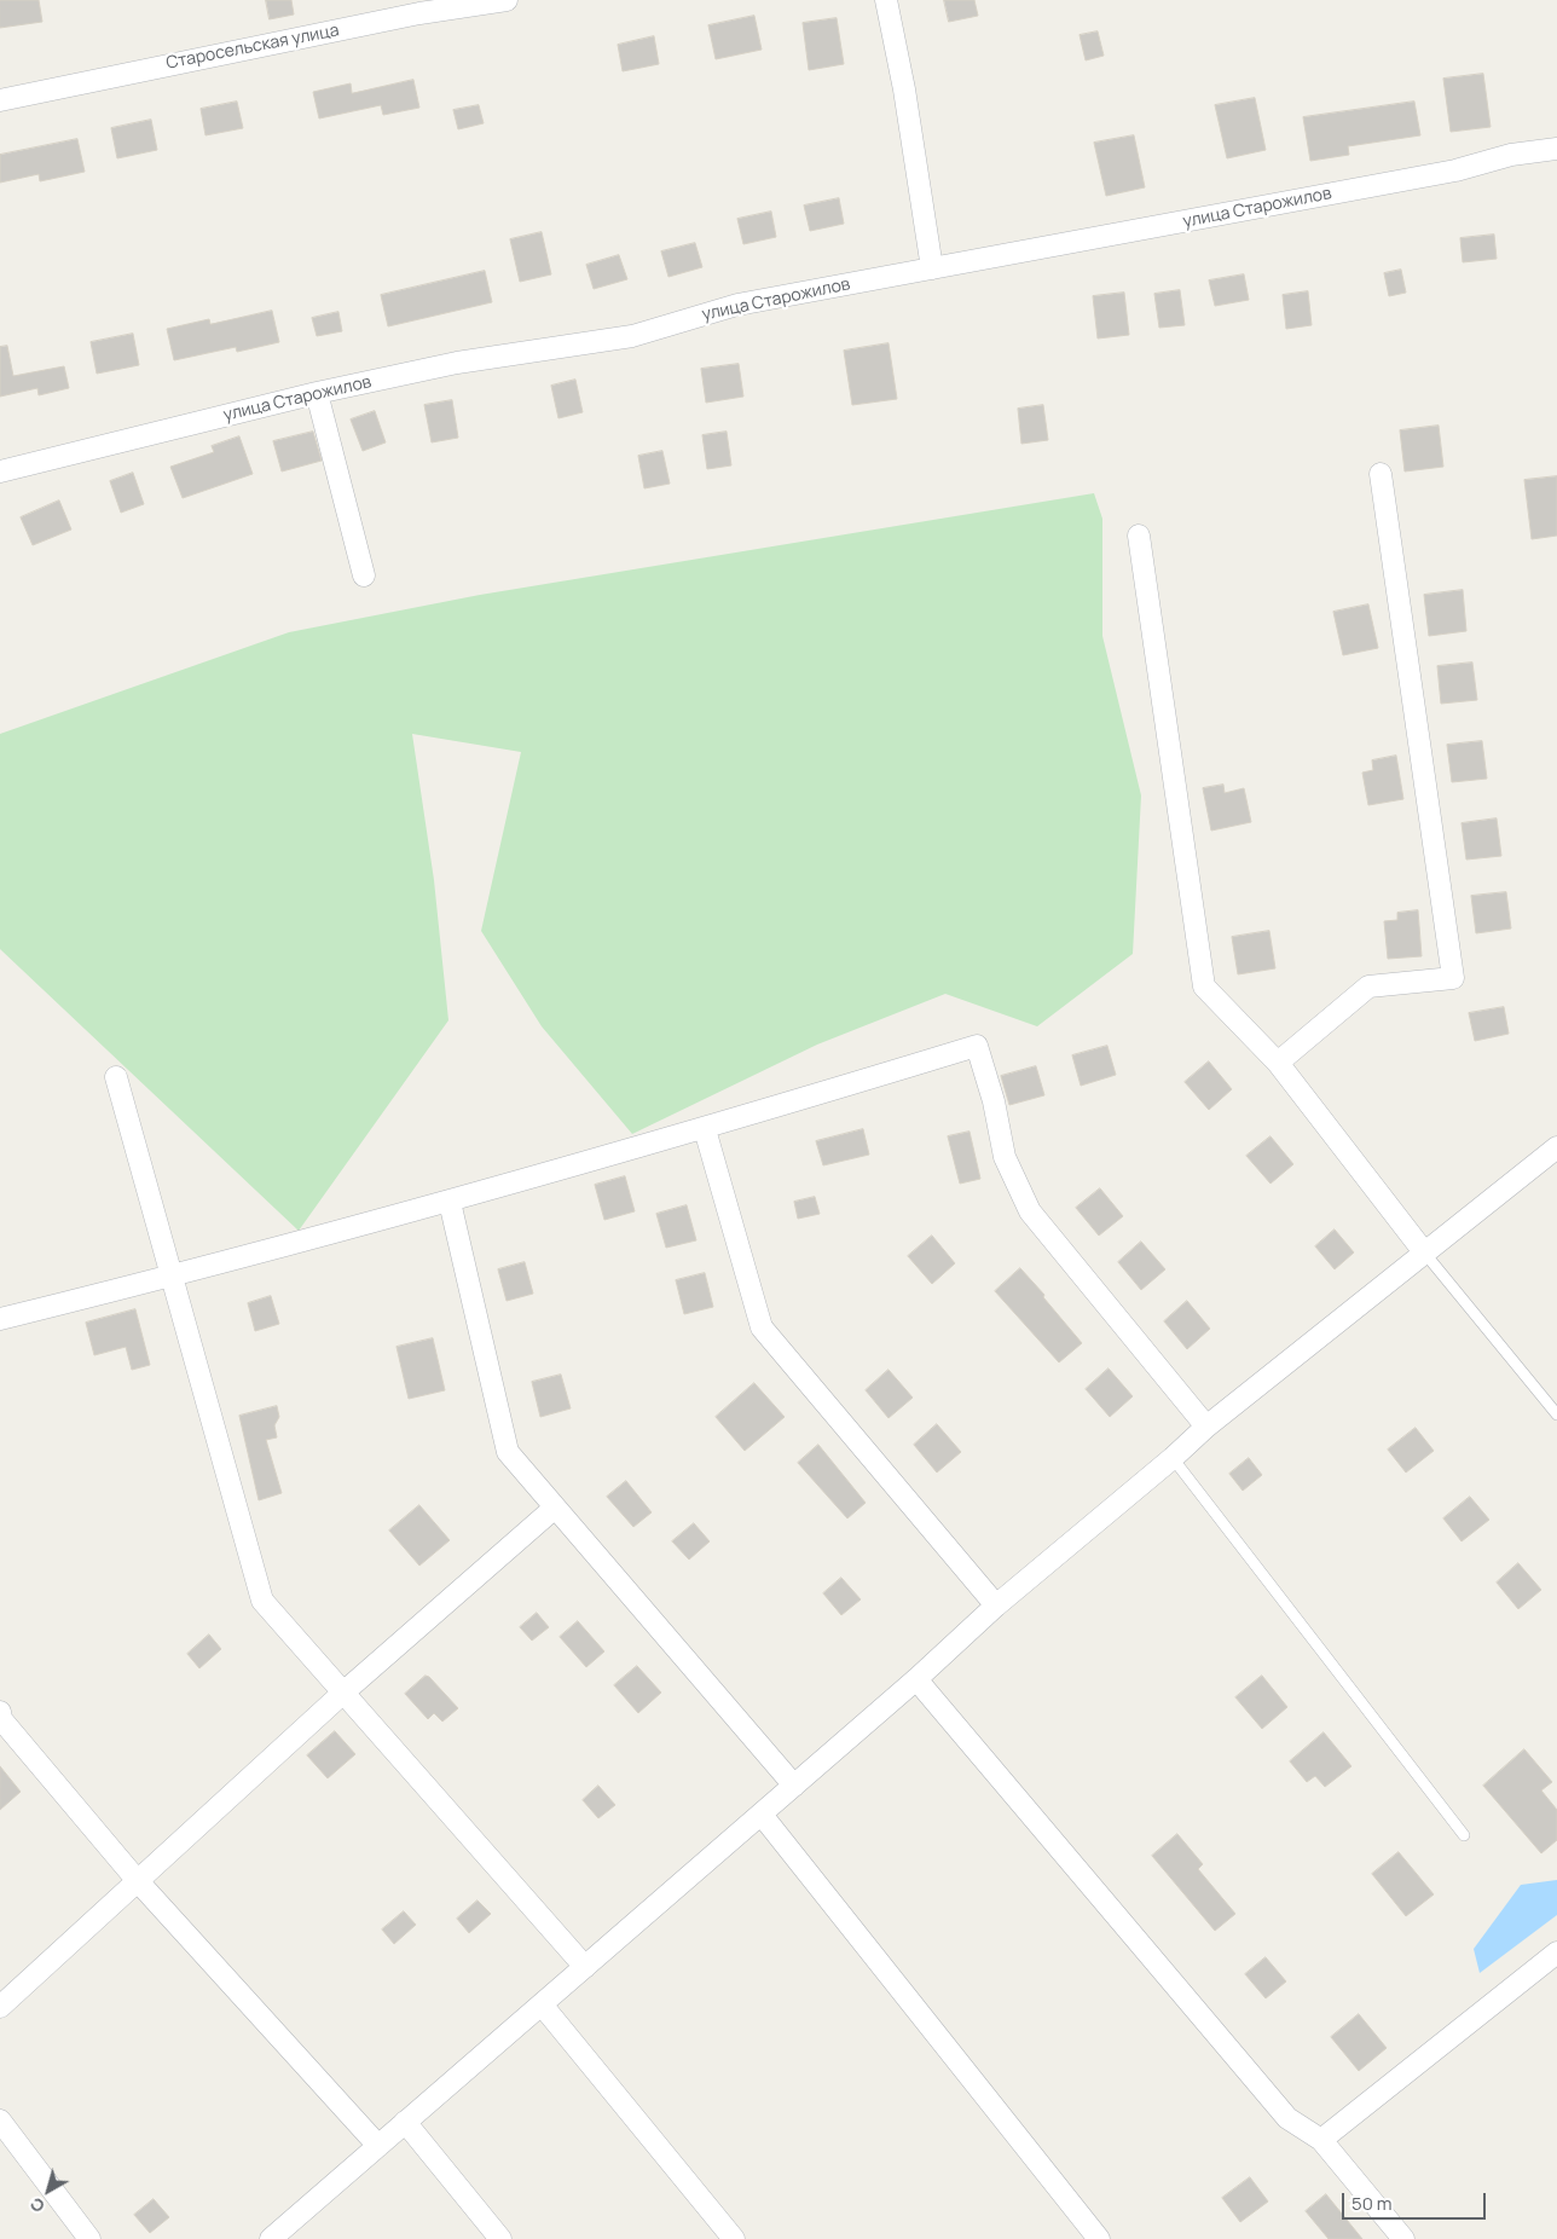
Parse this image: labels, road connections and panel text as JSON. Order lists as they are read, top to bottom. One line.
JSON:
{"streets":{"street":["Старосельская улица","улица Старожилов"]},"scale_bar":"50 m","north":"bottom left"}
